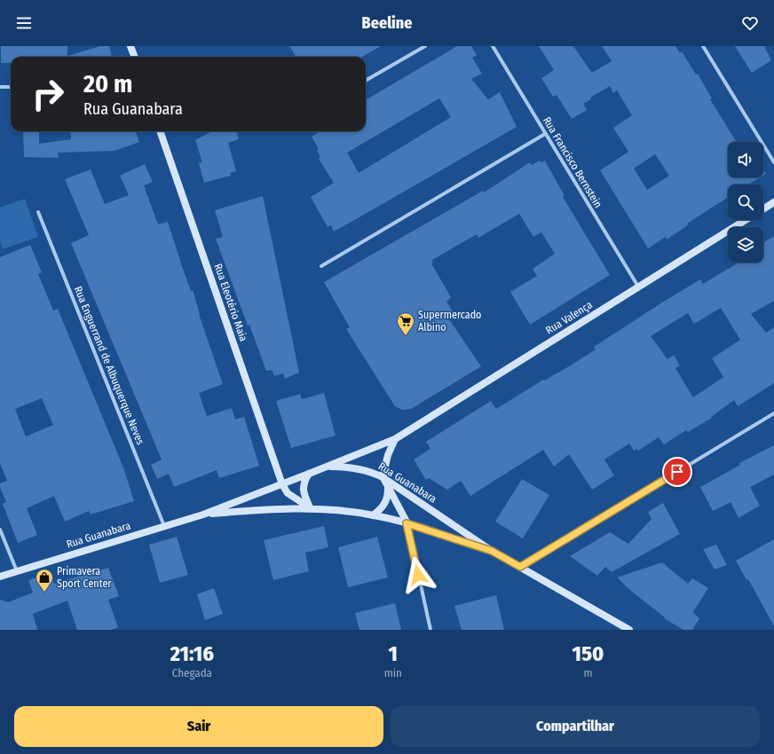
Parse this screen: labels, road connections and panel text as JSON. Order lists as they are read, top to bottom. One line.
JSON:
{"streets":{"main road":["Rua Eleotério Maia","Rua Valença","Rua Guanabara"],"street":["Rua Francisco Bernstein","Rua Enguerrand de Albuquerque Neves"]},"crossings":[["Rua Francisco Bernstein","Rua Valença"],["Rua Eleotério Maia","Rua Guanabara"],["Rua Valença","Rua Guanabara"],["Rua Enguerrand de Albuquerque Neves","Rua Guanabara"]],"places":{"supermarket":["Supermercado Albino"],"shop":["Primavera Sport Center"]},"page":{"header":"Beeline","turn":["20 m","Rua Guanabara"],"eta":["21:16","Chegada","1","min","150","m"],"buttons":["Sair","Compartilhar"]}}
